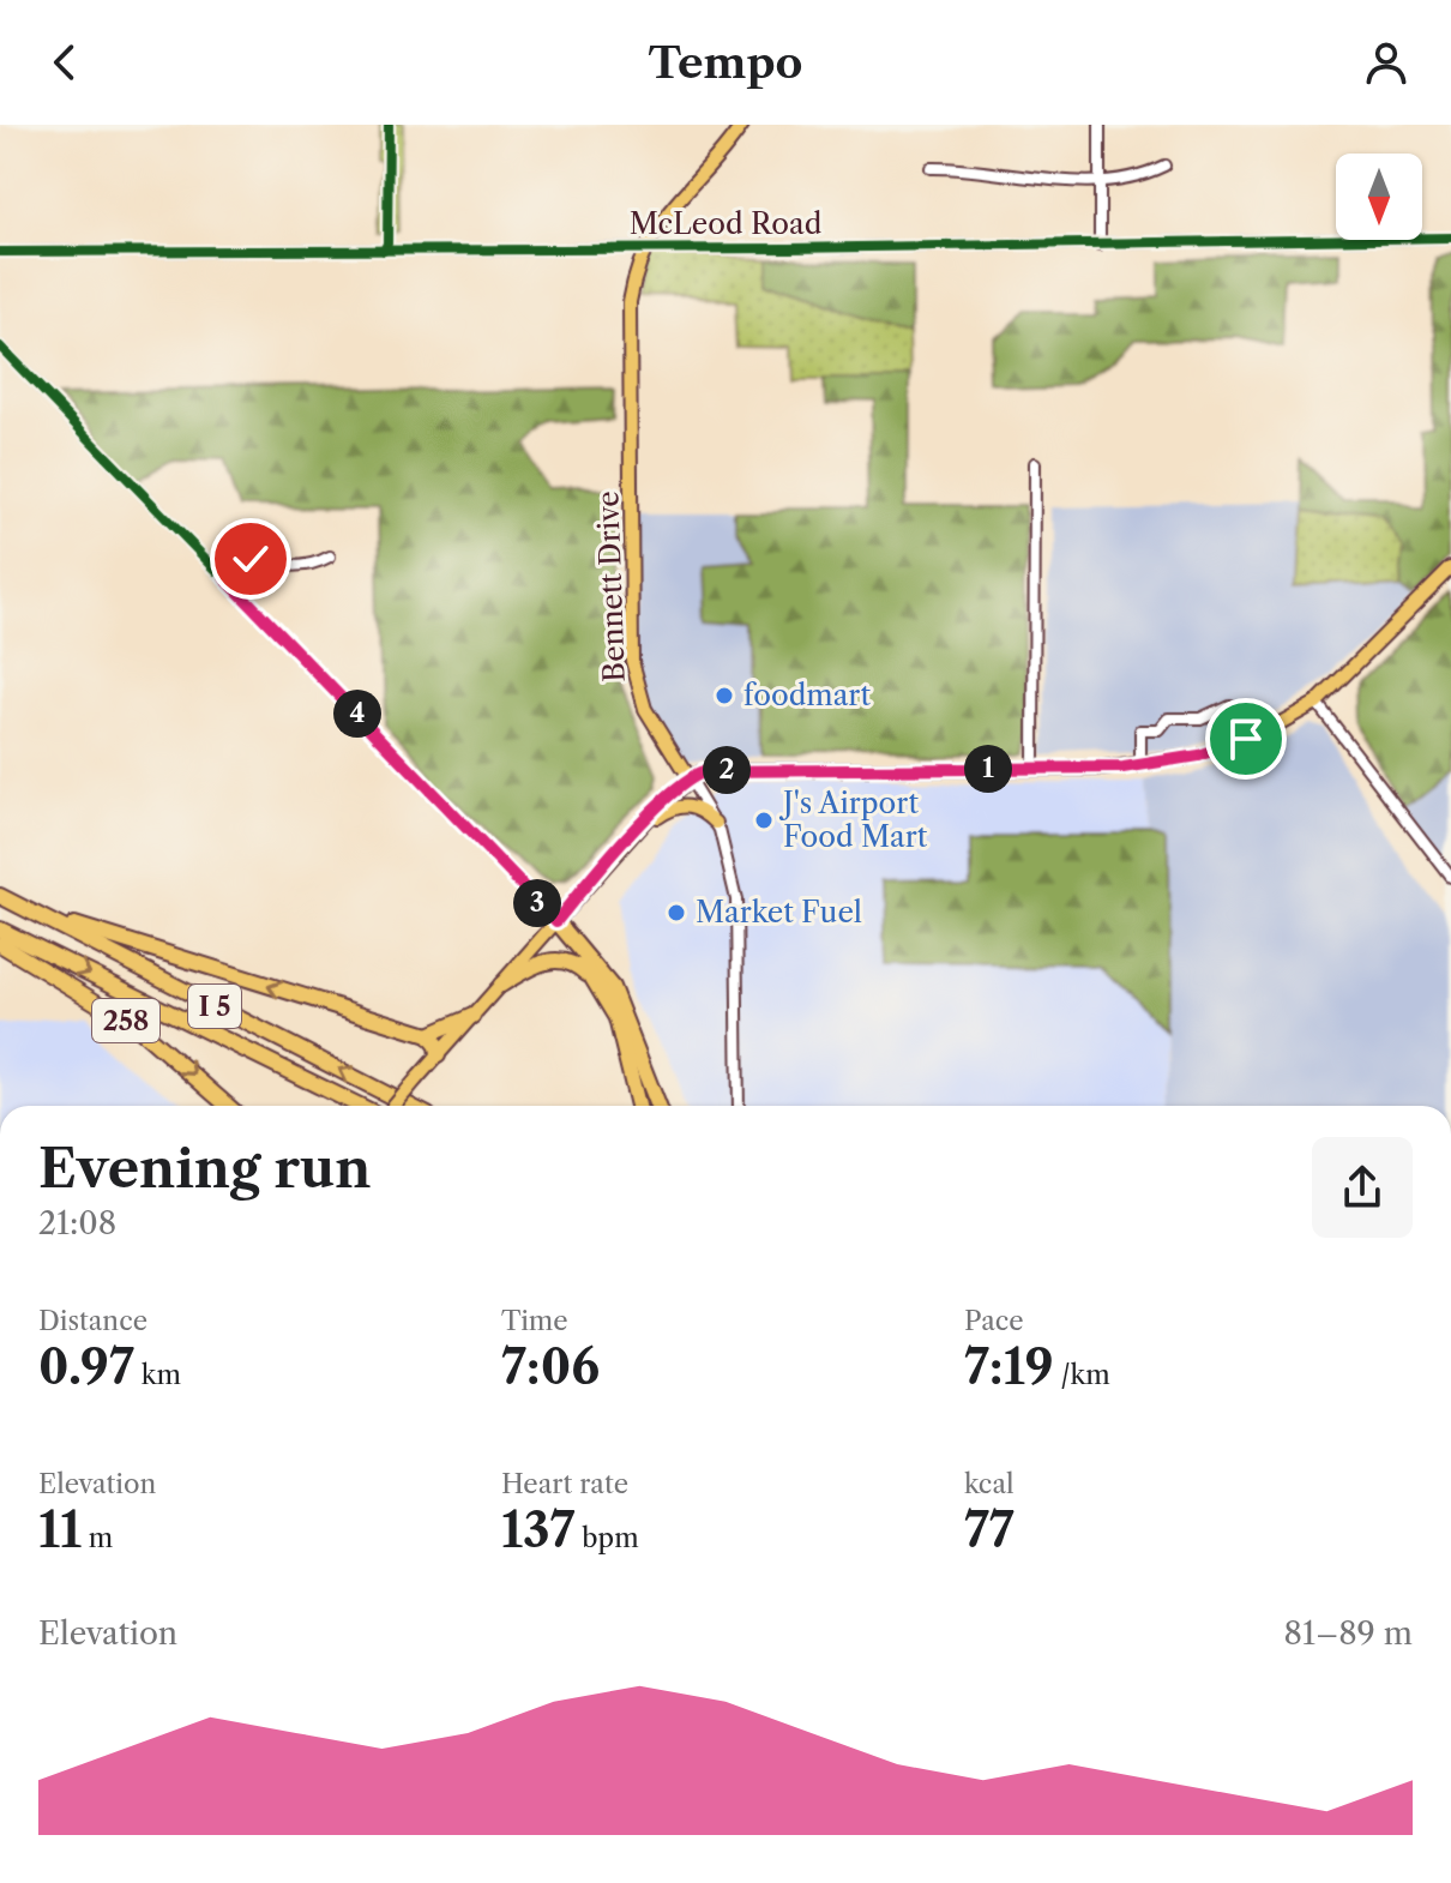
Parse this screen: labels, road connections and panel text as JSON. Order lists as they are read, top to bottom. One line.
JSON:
{"streets":{"highway":["I 5","258"],"main road":["Bennett Drive"],"street":["McLeod Road"]},"crossings":[["McLeod Road","Bennett Drive"]],"places":["foodmart","J's Airport Food Mart","Market Fuel"],"north":"bottom","page":{"header":"Tempo","pins":["4","1","2","3"],"heading":["Evening run","21:08"],"stats":[["Distance","0.97 km"],["Time","7:06"],["Pace","7:19 /km"],["Elevation","11 m"],["Heart rate","137 bpm"],["kcal","77"]],"chart":["Elevation","81–89 m"]}}
